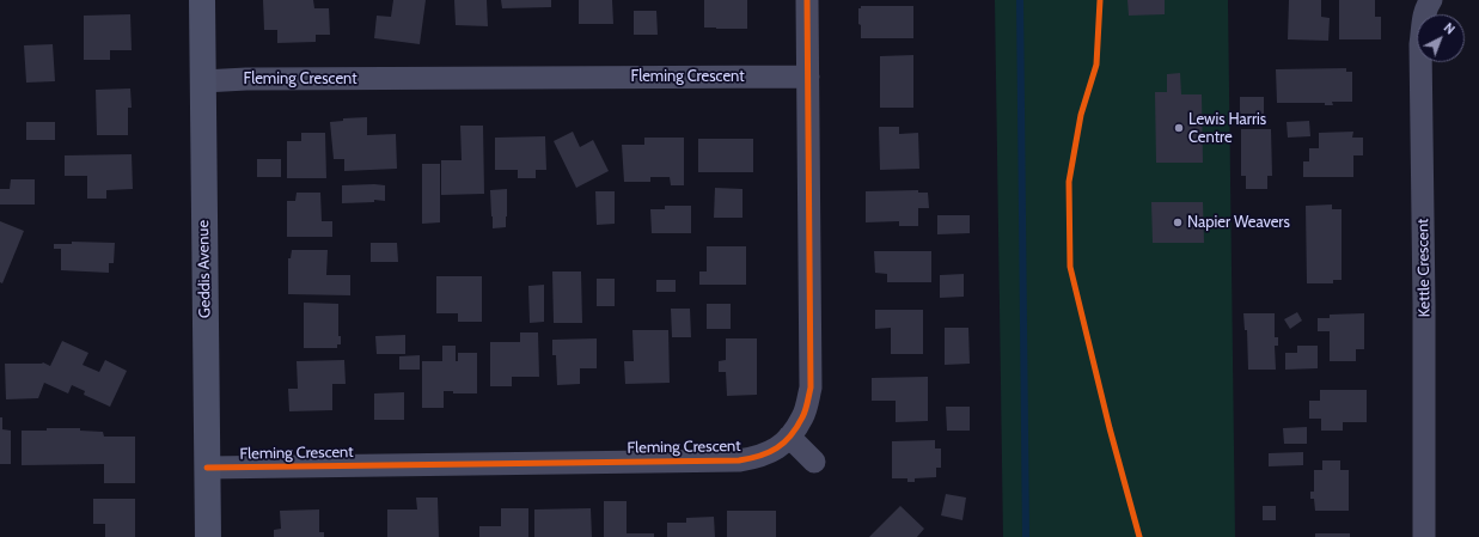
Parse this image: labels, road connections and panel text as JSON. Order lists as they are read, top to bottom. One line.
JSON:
{"streets":{"street":["Fleming Crescent","Kettle Crescent","Geddis Avenue"]},"crossings":[["Fleming Crescent","Geddis Avenue"]],"places":["Lewis Harris Centre","Napier Weavers"],"north":"top right"}
